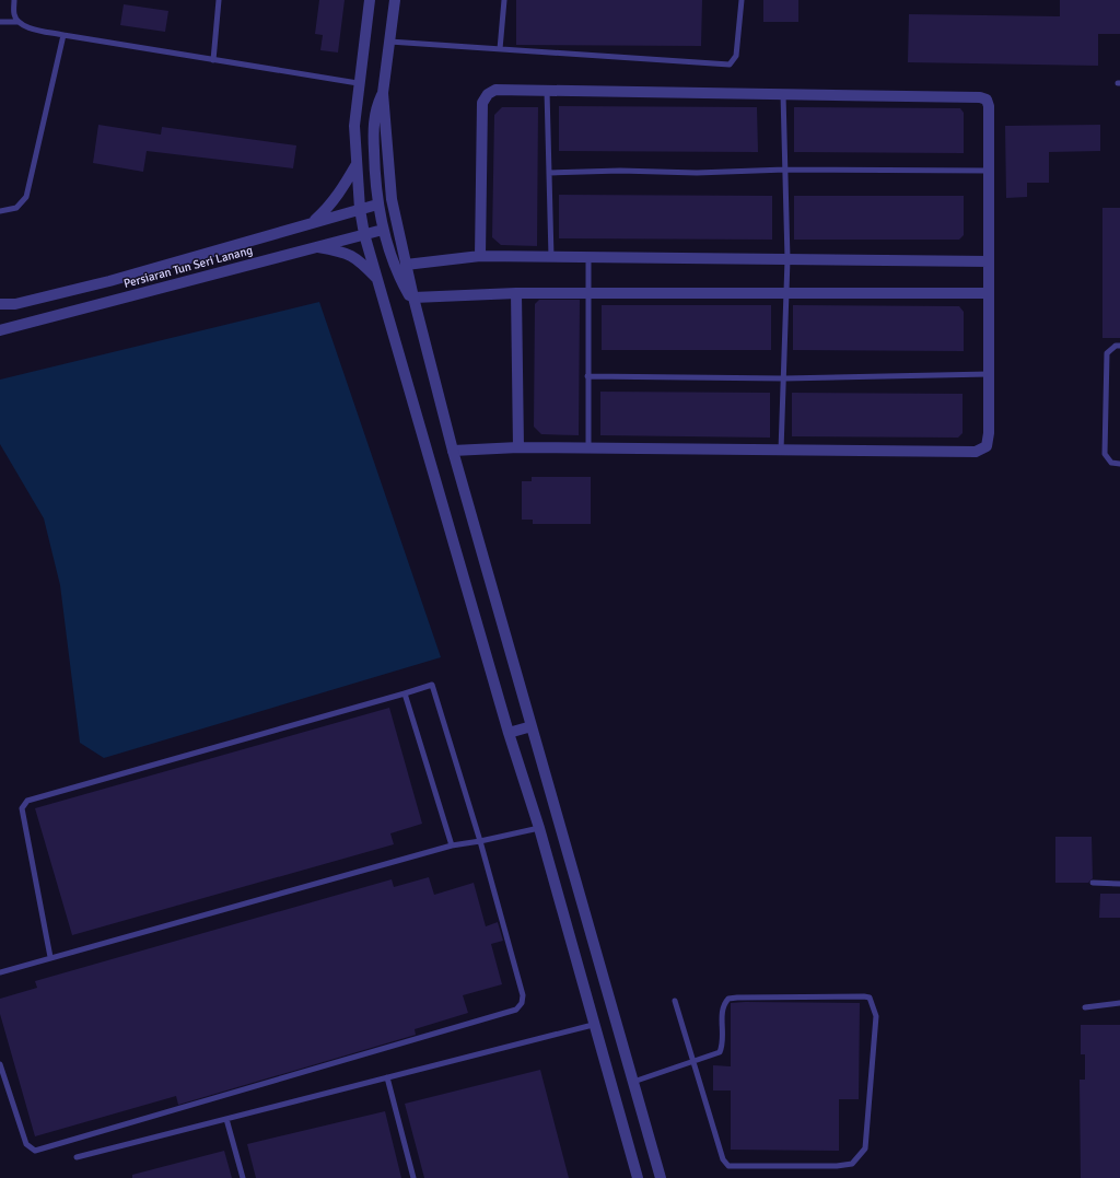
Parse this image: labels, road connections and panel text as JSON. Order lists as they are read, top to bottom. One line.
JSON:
{"streets":{"street":["Persiaran Tun Seri Lanang"]}}
